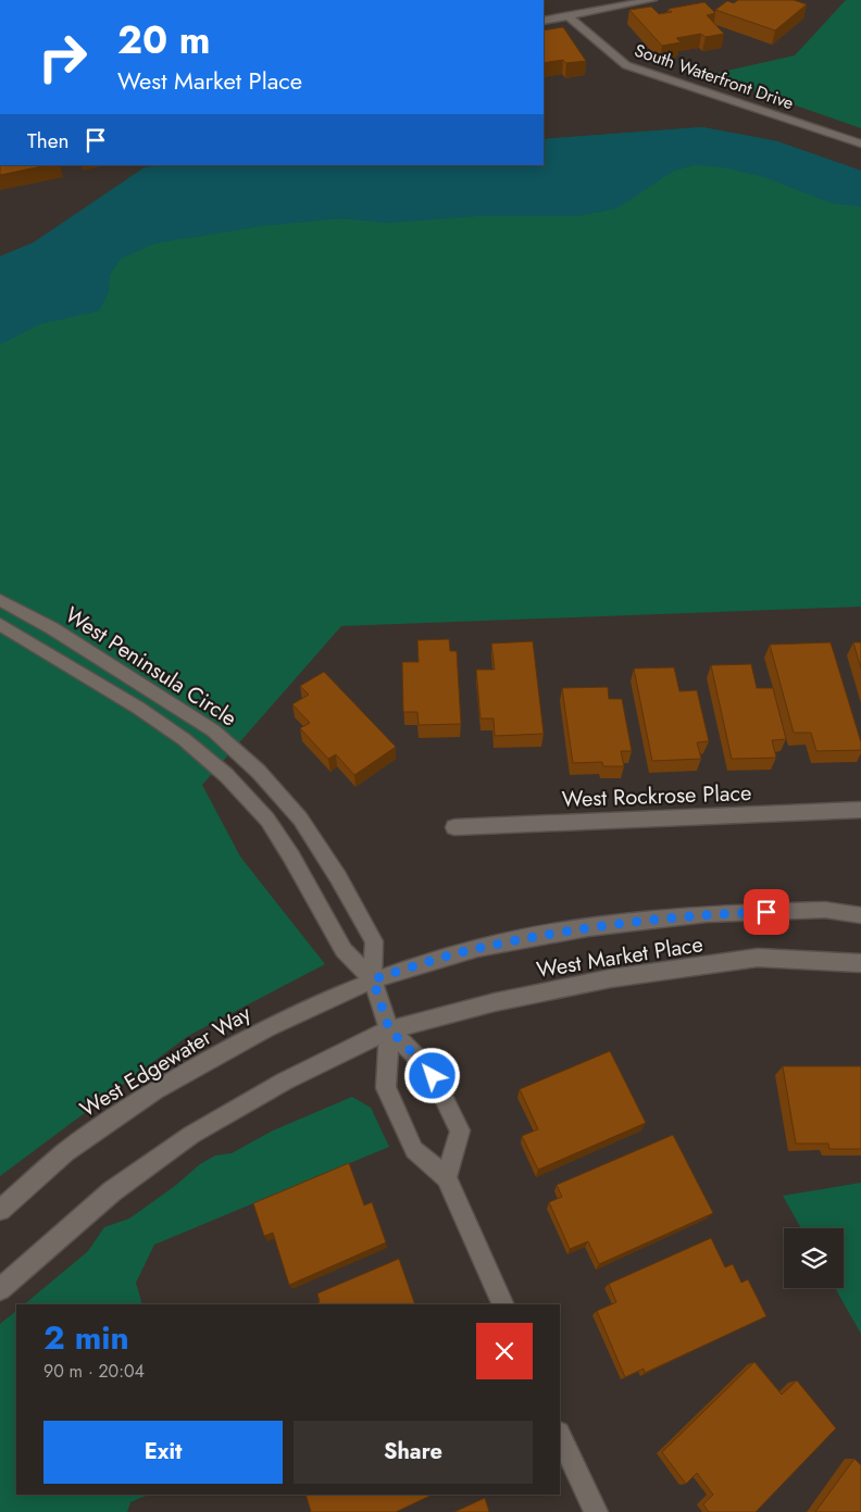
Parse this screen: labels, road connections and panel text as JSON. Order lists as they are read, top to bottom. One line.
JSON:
{"streets":{"street":["South Waterfront Drive","West Peninsula Circle","West Rockrose Place","West Market Place","West Edgewater Way"]},"crossings":[["West Peninsula Circle","West Market Place"],["West Peninsula Circle","West Edgewater Way"],["West Market Place","West Edgewater Way"]],"page":{"turn":["20 m","West Market Place"],"then":"Then","heading":["2 min","90 m · 20:04"],"buttons":["Exit","Share"]}}
